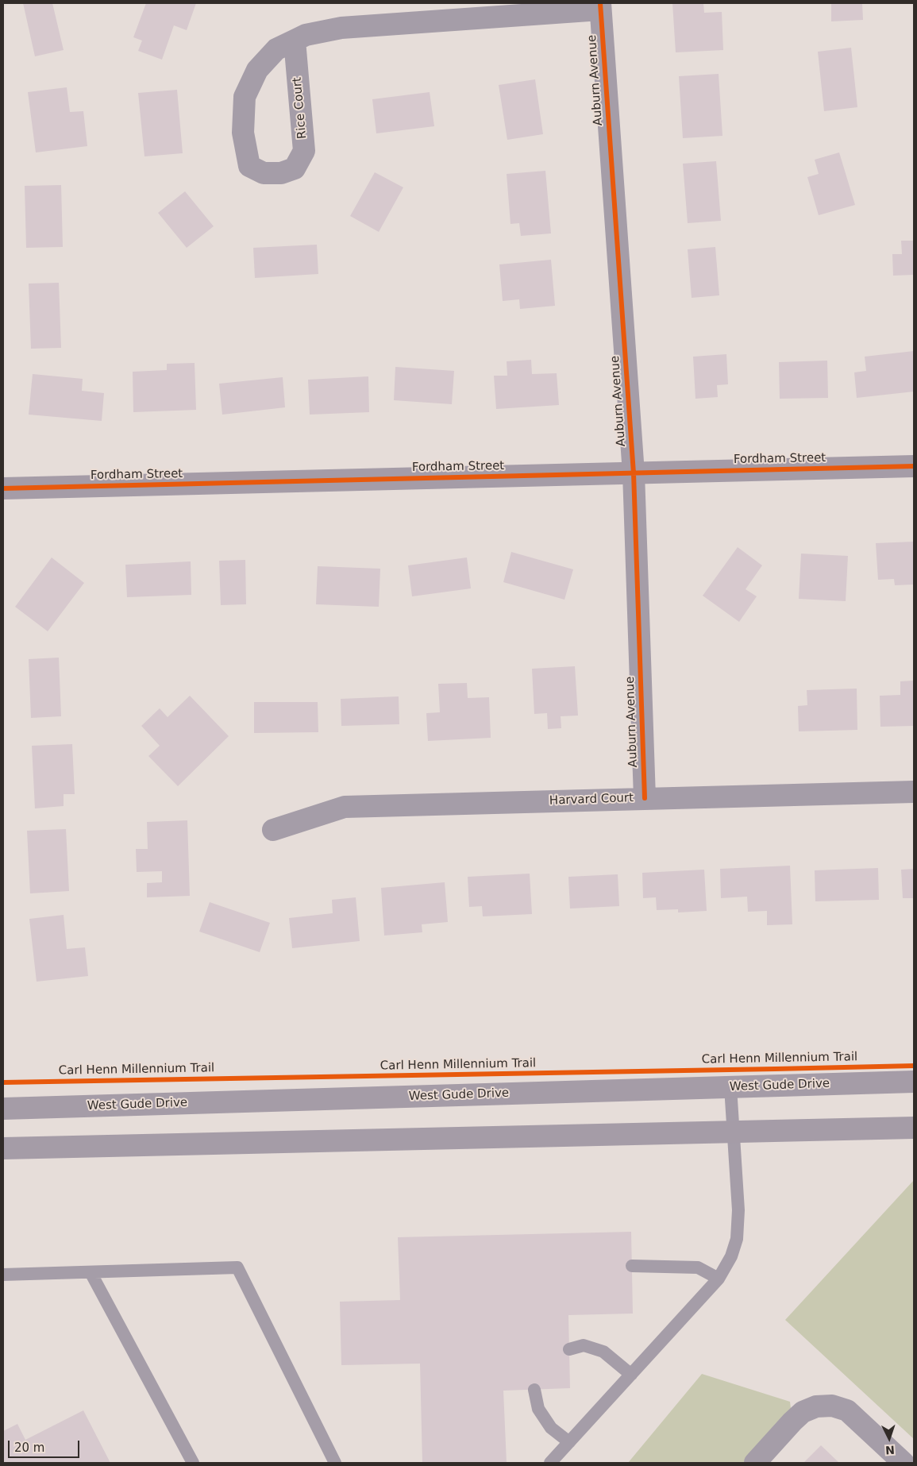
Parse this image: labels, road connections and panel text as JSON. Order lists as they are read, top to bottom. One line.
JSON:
{"streets":{"main road":["Fordham Street","West Gude Drive"],"street":["Auburn Avenue","Rice Court","Harvard Court"],"cycle path":["Carl Henn Millennium Trail"]},"crossings":[["Auburn Avenue","Rice Court"],["Auburn Avenue","Fordham Street"],["Auburn Avenue","Harvard Court"]],"scale_bar":"20 m","north":"bottom"}
